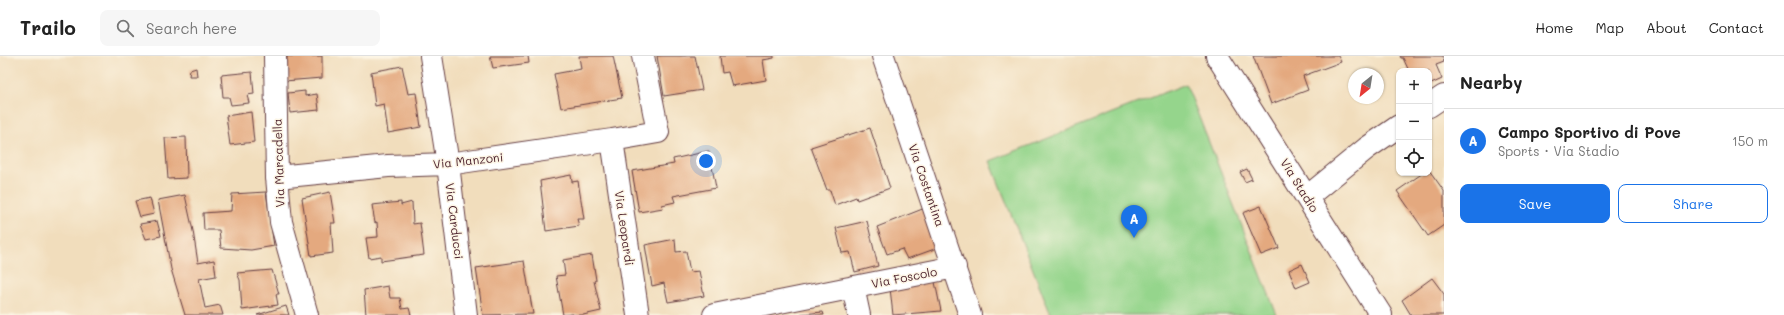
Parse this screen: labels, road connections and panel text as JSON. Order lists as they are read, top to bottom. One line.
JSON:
{"streets":{"street":["Via Manzoni","Via Marcadella","Via Costantina","Via Stadio","Via Carducci","Via Leopardi","Via Foscolo"]},"crossings":[["Via Manzoni","Via Marcadella"],["Via Manzoni","Via Carducci"],["Via Manzoni","Via Leopardi"],["Via Costantina","Via Foscolo"]],"north":"bottom left","page":{"header":"Trailo","search":"Search here","nav":["Home","Map","About","Contact"],"heading":"Nearby","map_buttons":["+","−"],"list":[{"mark":"A","name":"Campo Sportivo di Pove","note":"Sports · Via Stadio","value":"150 m"}],"buttons":["Save","Share"],"pins":"A"}}
